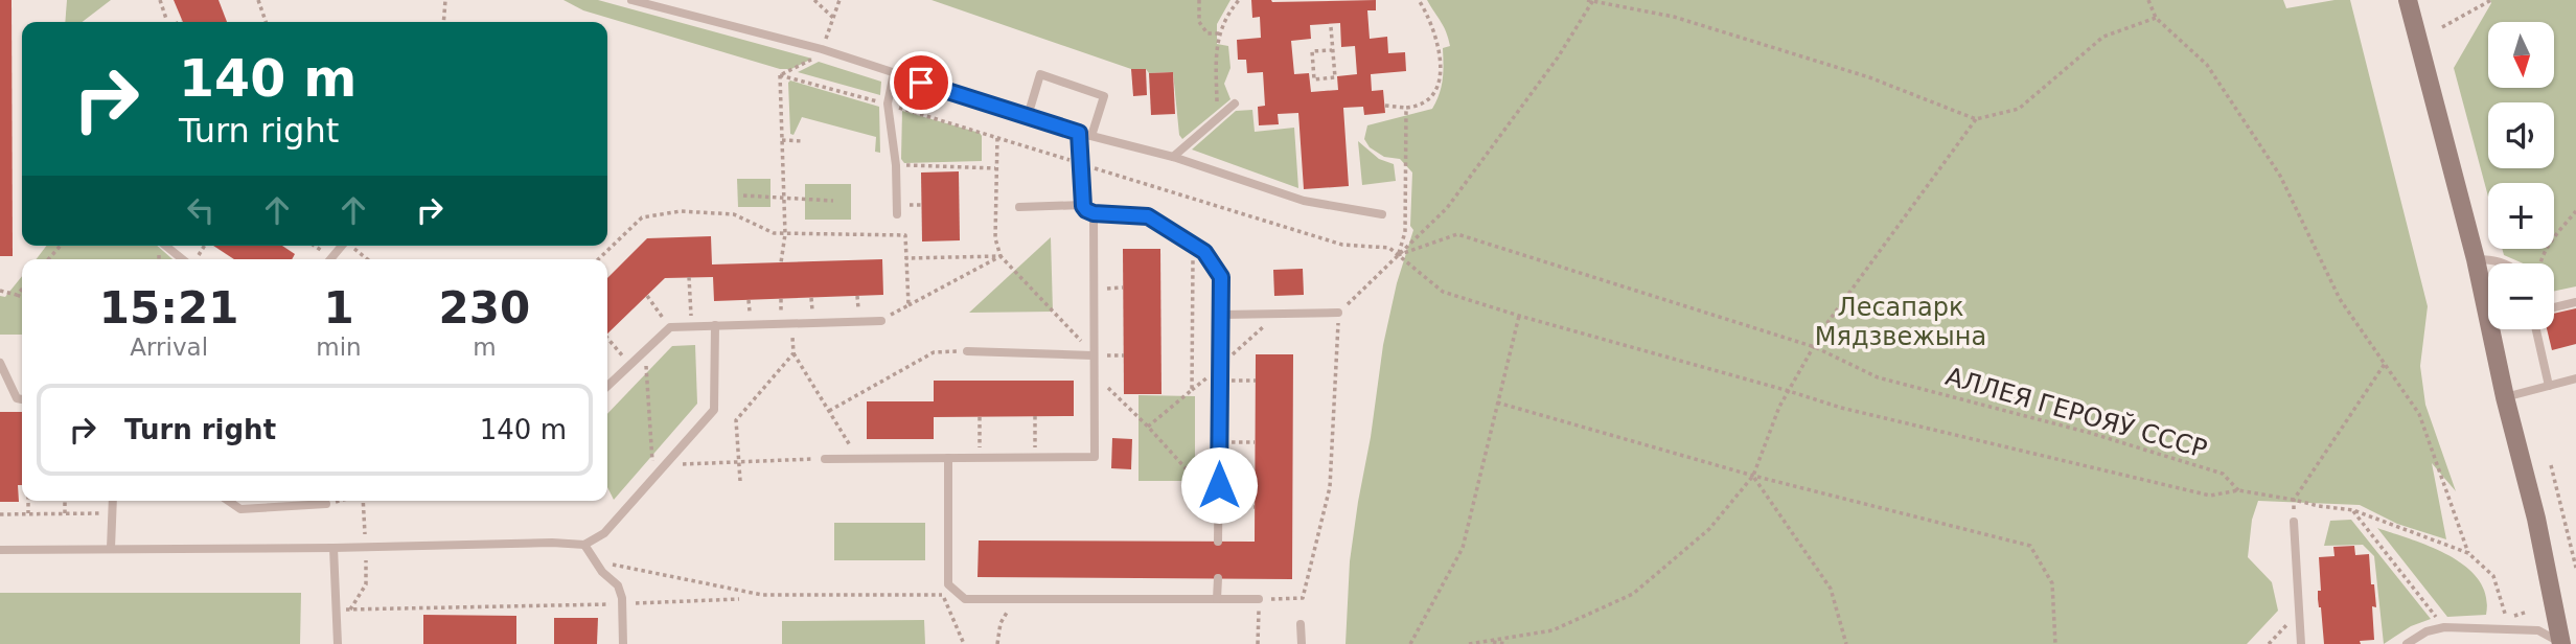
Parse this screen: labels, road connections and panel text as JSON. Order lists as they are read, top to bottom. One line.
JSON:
{"streets":{"path":["АЛЛЕЯ ГЕРОЯЎ СССР"]},"parks":["Лесапарк Мядзвежына"],"north":"bottom","page":{"map_buttons":["+","−"],"turn":["140 m","Turn right"],"eta":["15:21","Arrival","1","min","230","m"],"list":[{"name":"Turn right","value":"140 m"}]}}
